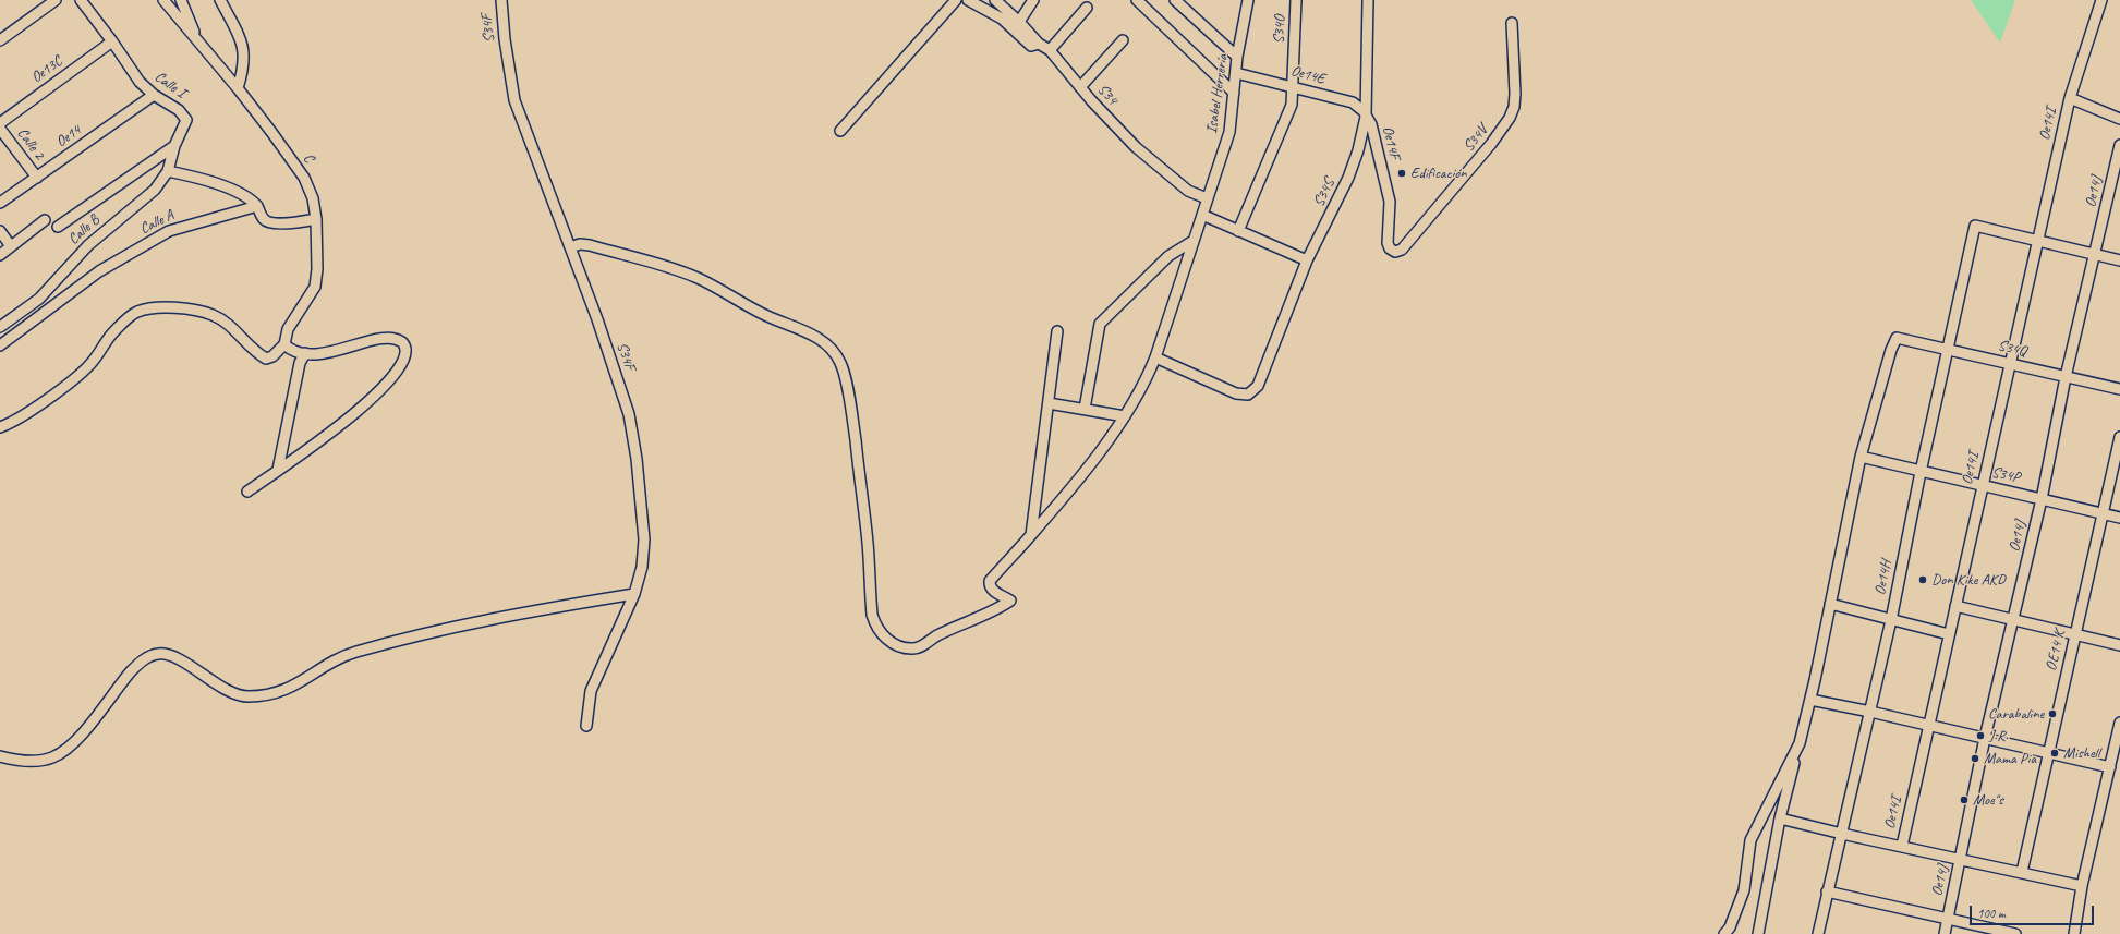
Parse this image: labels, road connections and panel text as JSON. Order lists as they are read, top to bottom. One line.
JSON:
{"streets":{"street":["S34F","S34O","Oe13C","Oe14E","Calle I","Isabel Herrería","S34","Oe14I","Oe14","S34V","Oe14F","Calle 2","C","Oe14J","S34S","Calle A","Calle B","S34Q","S34P","Oe14H","OE14 K"]},"crossings":[["S34F","Isabel Herrería"],["S34O","Oe14E"],["Oe13C","Calle I"],["Oe14E","Isabel Herrería"],["Oe14E","Oe14F"],["Oe14E","S34S"],["Calle I","Oe14"],["Calle I","Calle B"],["Isabel Herrería","S34"],["Isabel Herrería","S34S"],["Oe14I","S34Q"],["Oe14I","S34P"],["Oe14I","Oe14H"],["Oe14","Calle 2"],["S34V","Oe14F"],["Oe14F","S34S"],["Oe14J","S34Q"],["Oe14J","S34P"],["S34Q","S34P"],["S34Q","Oe14H"],["S34P","Oe14H"],["S34P","OE14 K"]],"places":["Edificación","Don Kike AKD","Carabaline","J.R.","Mishell","Mama Pia","Moe\"s"],"scale_bar":"100 m"}
